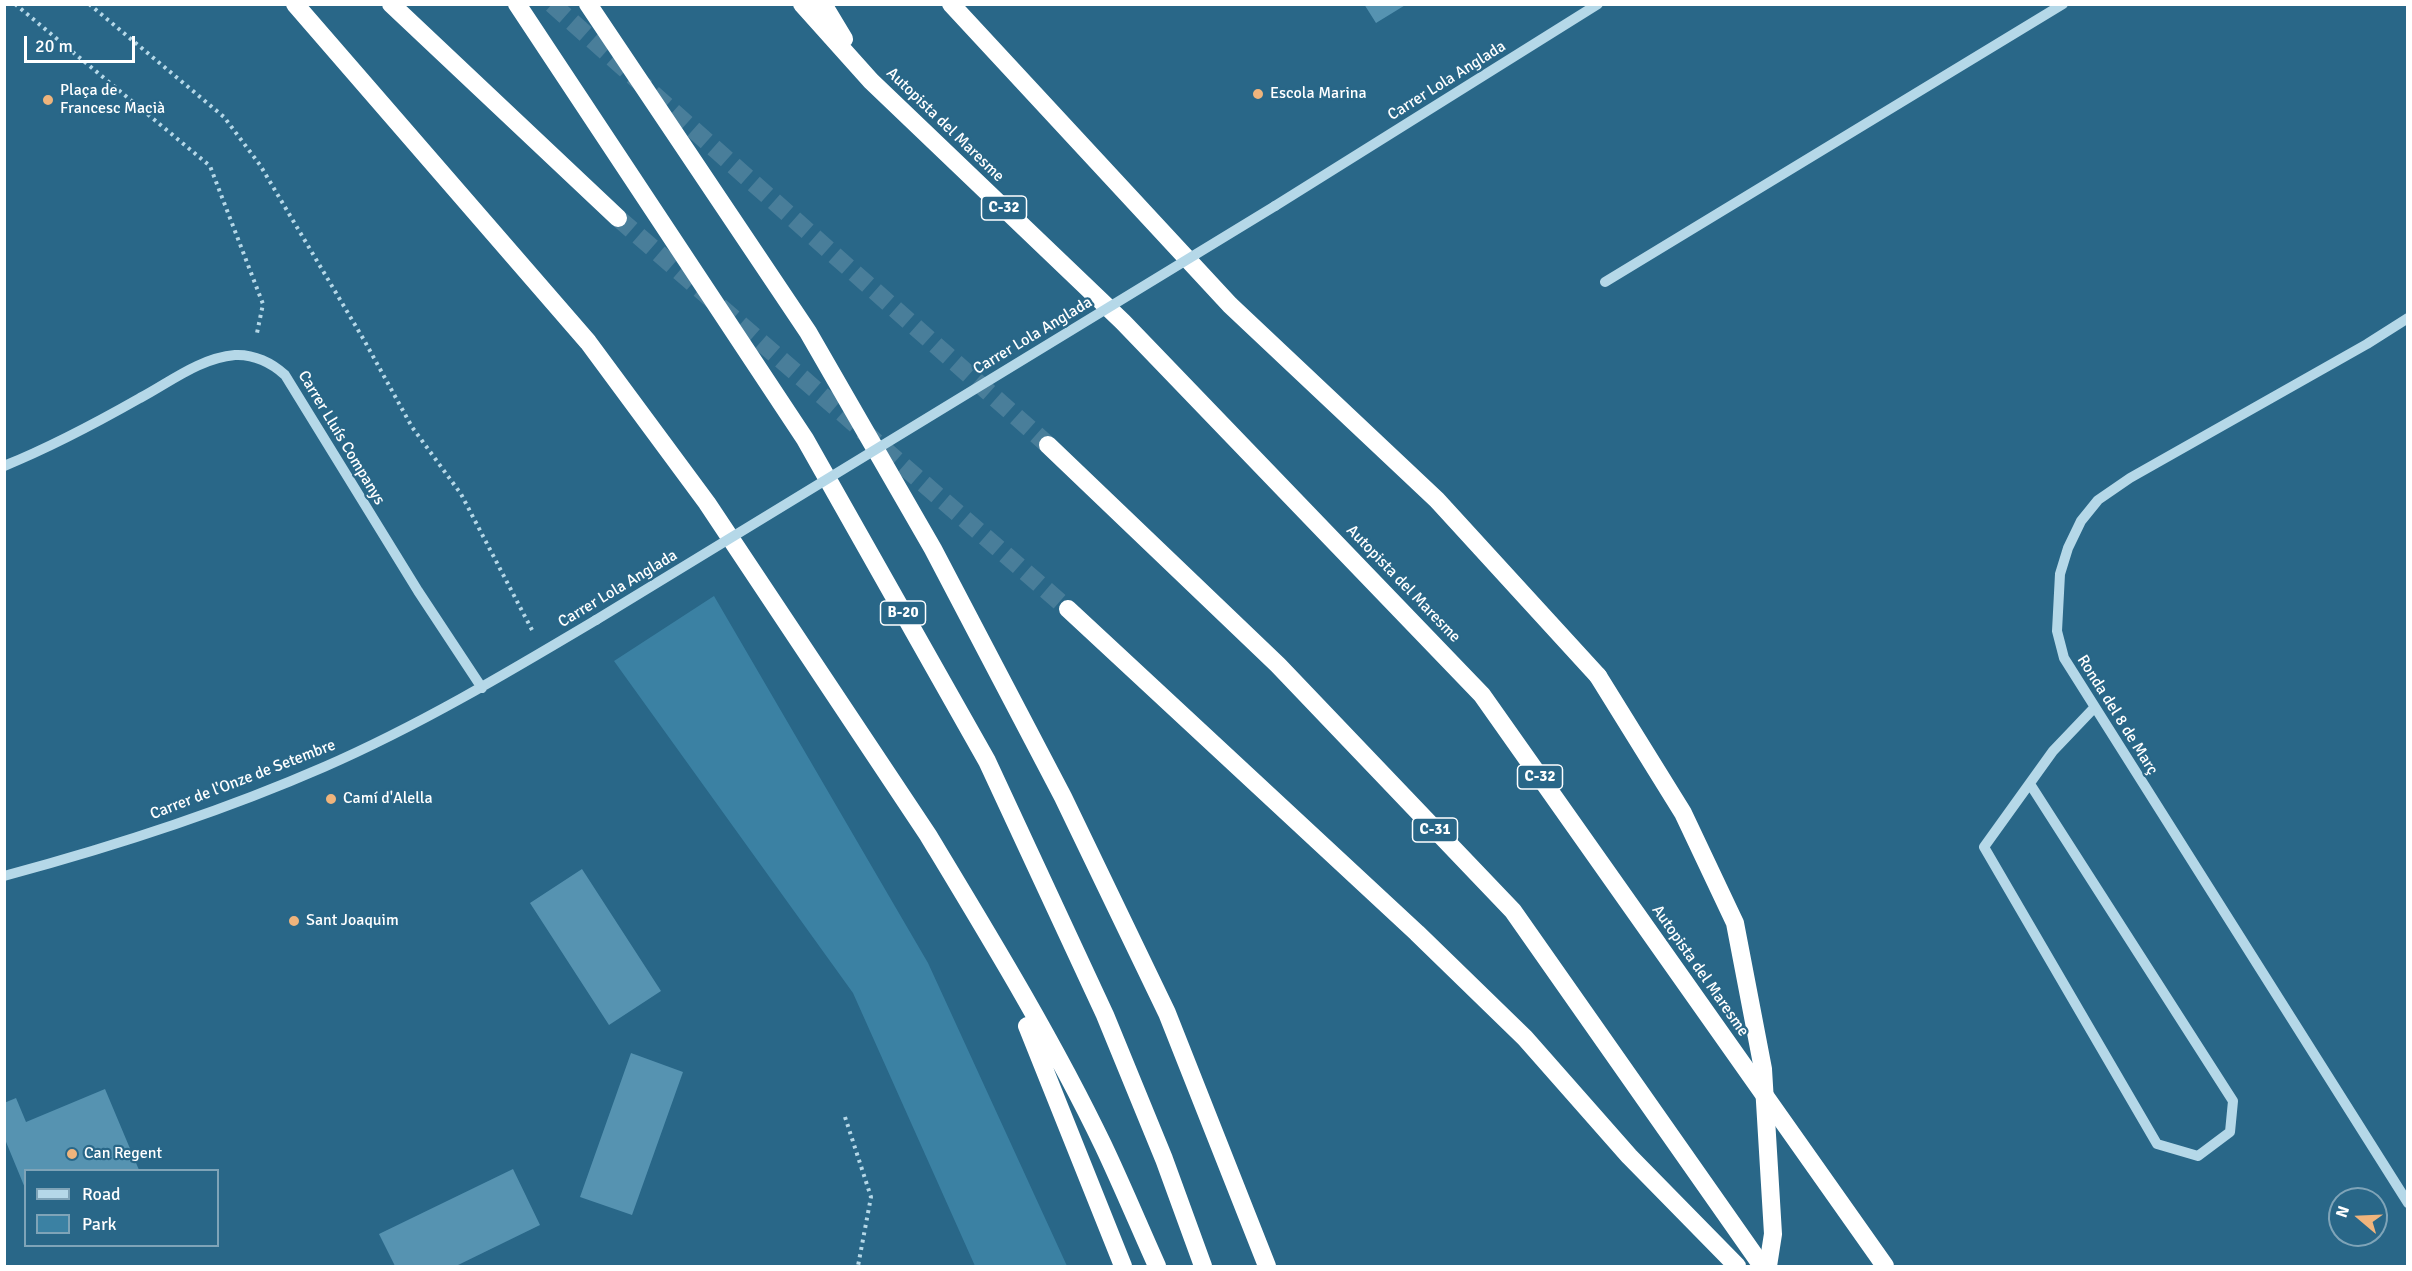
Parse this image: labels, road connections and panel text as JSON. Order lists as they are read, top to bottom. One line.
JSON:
{"streets":{"highway":["Autopista del Maresme","C-32","B-20","C-31"],"street":["Carrer Lola Anglada","Carrer Lluís Companys","Ronda del 8 de Març","Carrer de l'Onze de Setembre"]},"crossings":[["Carrer Lola Anglada","Carrer Lluís Companys"],["Carrer Lola Anglada","Carrer de l'Onze de Setembre"],["Carrer Lluís Companys","Carrer de l'Onze de Setembre"]],"places":["Escola Marina","Plaça de Francesc Macià","Camí d'Alella","Sant Joaquim","Can Regent"],"legend":["Road","Park"],"scale_bar":"20 m","north":"left"}
